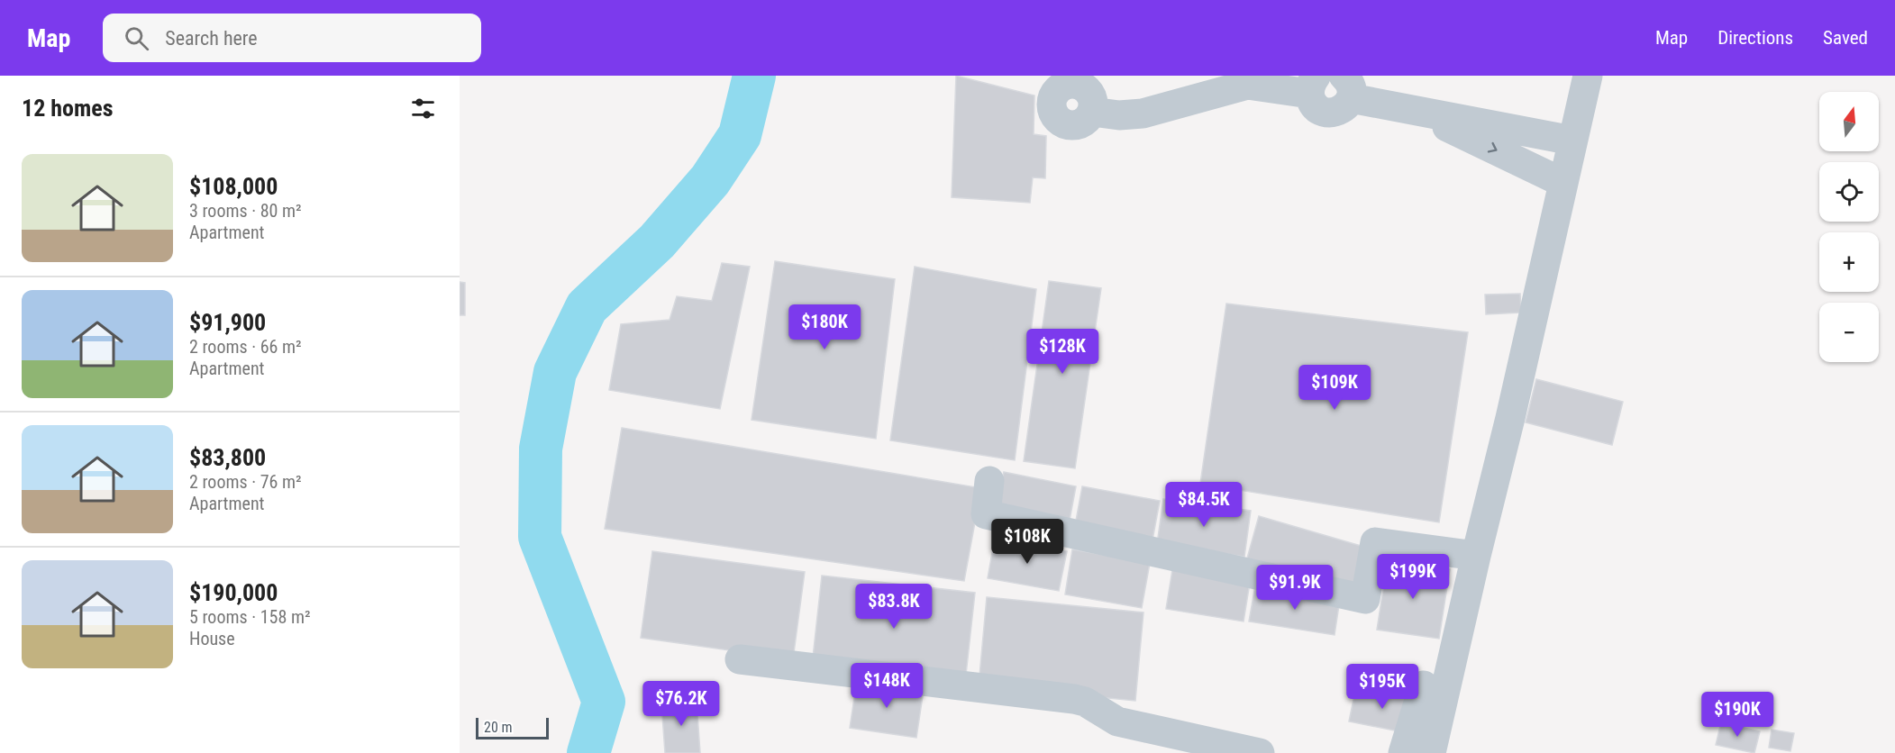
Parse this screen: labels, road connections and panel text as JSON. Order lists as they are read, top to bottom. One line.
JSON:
{"scale_bar":"20 m","north":"top","page":{"header":"Map","search":"Search here","nav":["Map","Directions","Saved"],"heading":"12 homes","map_buttons":["+","−"],"list":[{"name":"$108,000","note":"3 rooms · 80 m² · Apartment"},{"name":"$91,900","note":"2 rooms · 66 m² · Apartment"},{"name":"$83,800","note":"2 rooms · 76 m² · Apartment"},{"name":"$190,000","note":"5 rooms · 158 m² · House"}],"price":["$180K","$128K","$109K","$84.5K","$108K","$199K","$91.9K","$83.8K","$148K","$195K","$76.2K","$190K"],"scale":"20 m"}}
